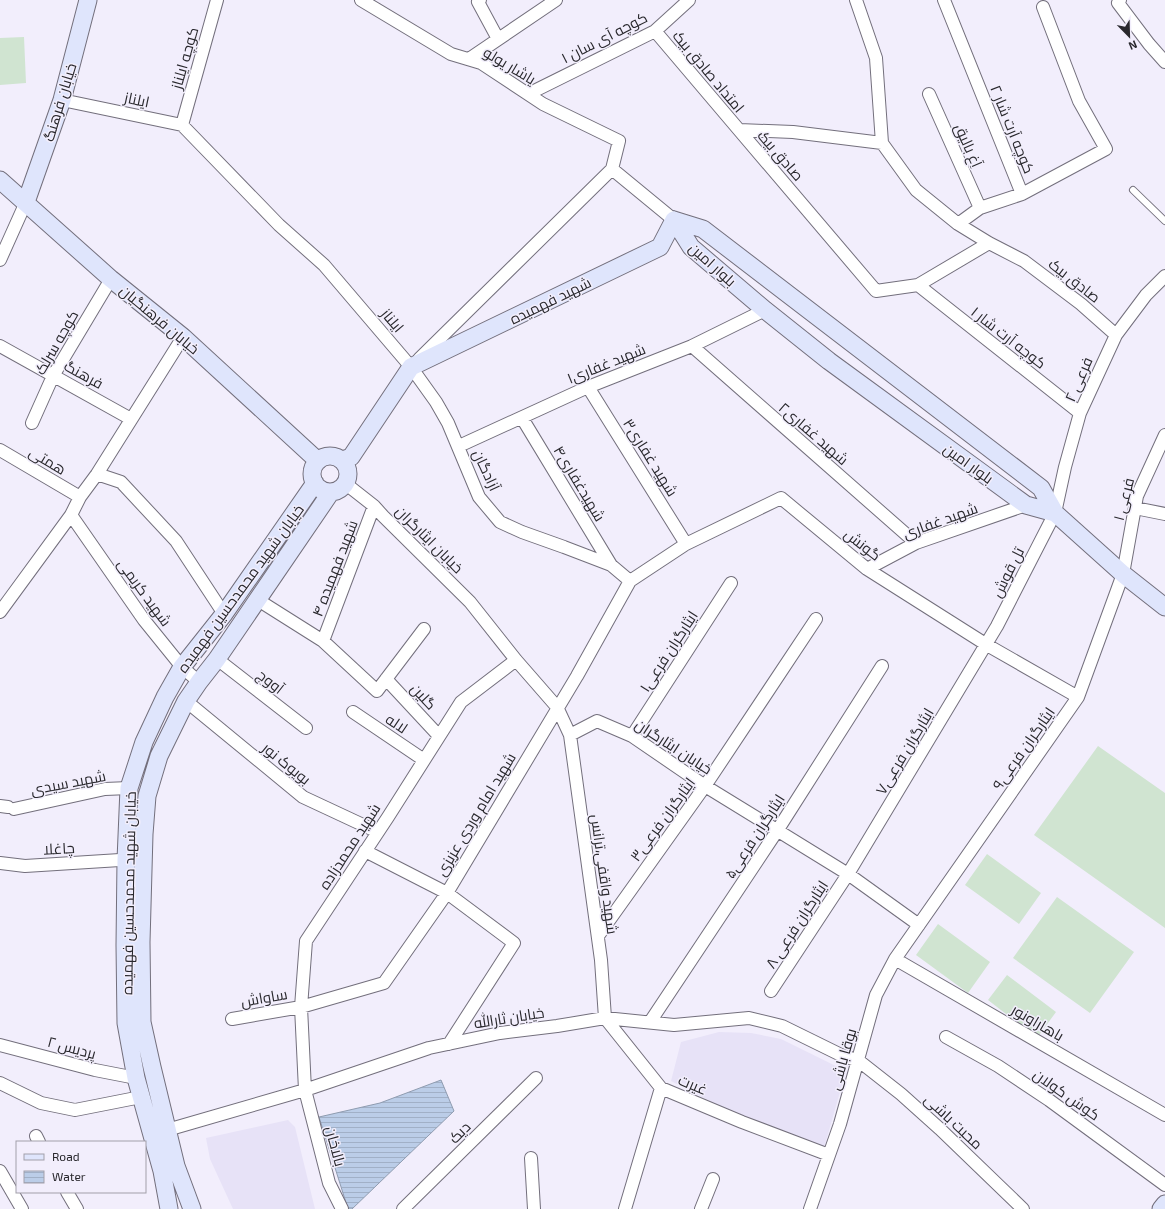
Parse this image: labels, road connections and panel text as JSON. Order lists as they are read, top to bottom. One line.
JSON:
{"streets":{"main road":["خیابان فرهنگ","بلوار امین","شهید فهمیده","خیابان فرهنگیان","خیابان شهید محمدحسین فهمیده"],"street":["کوچه آی سان ۱","کوچه ایلناز","یاشار یولو","امتداد صادق بیک","ایلناز","کوچه آرت شار ۲","آِغ بالیق","صادق بیک","کوچه آرت شار ۱","کوچه سرلک","شهید غفاری۱","فرهنگ","فرعی ۲","شهید غفاری۲","شهید غفاری۳","همتی","آزادگان","شهیدغفاری۴","فرعی ۱","شهید غفاری","خیابان ایثارگران","گونش","شهید فهمیده ۴","تل قوش","شهید کریمی","ایثارگران فرعی۱","آووج","گلین","لاله","ایثارگران فرعی۹","ایثارگران فرعی۷","بویوک نور","شهید سیدی","شهید امام وردی عزیزی","ایثارگران فرعی۳","ایثارگران فرعی۵","شهید محمدزاده","چاغلا","شهید واقفی،ترانس","ایثارگران فرعی ۸","ساواش","خیابان ثارالله","باهاراونور","پردیس ۲","بوقا باشی","غیرت","کوش کولان","محبت باشی","دیک","بالاخان"]},"crossings":[["کوچه آی سان ۱","یاشار یولو"],["کوچه آی سان ۱","امتداد صادق بیک"],["کوچه ایلناز","ایلناز"],["امتداد صادق بیک","صادق بیک"],["ایلناز","خیابان فرهنگ"],["ایلناز","شهید فهمیده"],["ایلناز","آزادگان"],["خیابان فرهنگ","خیابان فرهنگیان"],["صادق بیک","کوچه آرت شار ۱"],["صادق بیک","فرعی ۲"],["بلوار امین","شهید فهمیده"],["بلوار امین","شهید غفاری۱"],["بلوار امین","فرعی ۲"],["بلوار امین","فرعی ۱"],["بلوار امین","شهید غفاری"],["بلوار امین","تل قوش"],["بلوار امین","ایثارگران فرعی۹"],["شهید فهمیده","آزادگان"],["خیابان فرهنگیان","کوچه سرلک"],["خیابان فرهنگیان","خیابان ایثارگران"],["خیابان فرهنگیان","خیابان شهید محمدحسین فهمیده"],["کوچه آرت شار ۱","فرعی ۲"],["کوچه سرلک","فرهنگ"],["شهید غفاری۱","شهید غفاری۲"],["شهید غفاری۱","شهید غفاری۳"],["شهید غفاری۱","آزادگان"],["شهید غفاری۱","شهیدغفاری۴"],["فرعی ۲","تل قوش"],["شهید غفاری۲","شهید غفاری"],["شهید غفاری۳","گونش"],["آزادگان","شهیدغفاری۴"],["آزادگان","گونش"],["آزادگان","شهید امام وردی عزیزی"],["فرعی ۱","ایثارگران فرعی۹"],["شهید غفاری","گونش"],["خیابان ایثارگران","شهید فهمیده ۴"],["خیابان ایثارگران","خیابان شهید محمدحسین فهمیده"],["خیابان ایثارگران","ایثارگران فرعی۱"],["خیابان ایثارگران","ایثارگران فرعی۹"],["خیابان ایثارگران","ایثارگران فرعی۷"],["خیابان ایثارگران","شهید امام وردی عزیزی"],["خیابان ایثارگران","ایثارگران فرعی۳"],["خیابان ایثارگران","ایثارگران فرعی۵"],["خیابان ایثارگران","شهید محمدزاده"],["خیابان ایثارگران","شهید واقفی،ترانس"],["خیابان ایثارگران","ایثارگران فرعی ۸"],["خیابان ایثارگران","بوقا باشی"],["گونش","تل قوش"],["گونش","ایثارگران فرعی۹"],["گونش","ایثارگران فرعی۷"],["گونش","شهید امام وردی عزیزی"],["تل قوش","ایثارگران فرعی۷"],["خیابان شهید محمدحسین فهمیده","شهید کریمی"],["خیابان شهید محمدحسین فهمیده","آووج"],["خیابان شهید محمدحسین فهمیده","بویوک نور"],["خیابان شهید محمدحسین فهمیده","شهید سیدی"],["خیابان شهید محمدحسین فهمیده","خیابان ثارالله"],["خیابان شهید محمدحسین فهمیده","پردیس ۲"],["گلین","شهید محمدزاده"],["لاله","شهید محمدزاده"],["ایثارگران فرعی۹","بوقا باشی"],["ایثارگران فرعی۷","ایثارگران فرعی ۸"],["بویوک نور","شهید محمدزاده"],["شهید امام وردی عزیزی","شهید محمدزاده"],["شهید امام وردی عزیزی","ساواش"],["ایثارگران فرعی۳","شهید واقفی،ترانس"],["ایثارگران فرعی۵","خیابان ثارالله"],["شهید محمدزاده","ساواش"],["شهید محمدزاده","خیابان ثارالله"],["شهید محمدزاده","بالاخان"],["شهید واقفی،ترانس","خیابان ثارالله"],["خیابان ثارالله","بوقا باشی"],["خیابان ثارالله","محبت باشی"],["خیابان ثارالله","بالاخان"],["باهاراونور","بوقا باشی"],["بوقا باشی","غیرت"],["بوقا باشی","محبت باشی"]],"legend":["Road","Water"],"north":"bottom right"}
